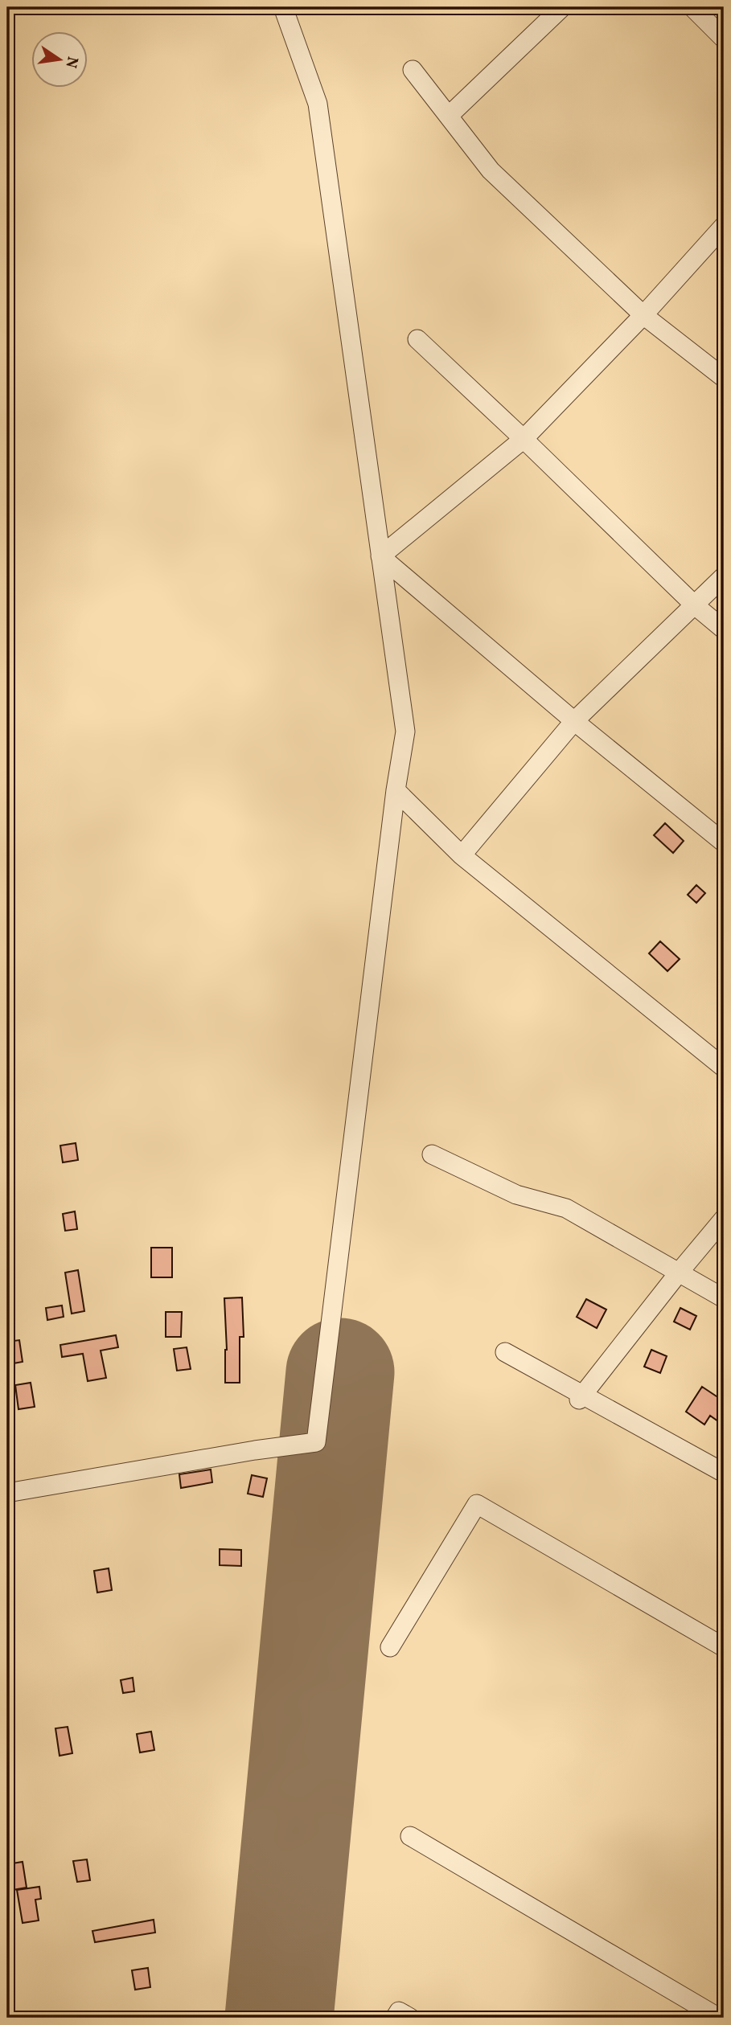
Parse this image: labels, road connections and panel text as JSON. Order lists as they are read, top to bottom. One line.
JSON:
{"north":"right"}
